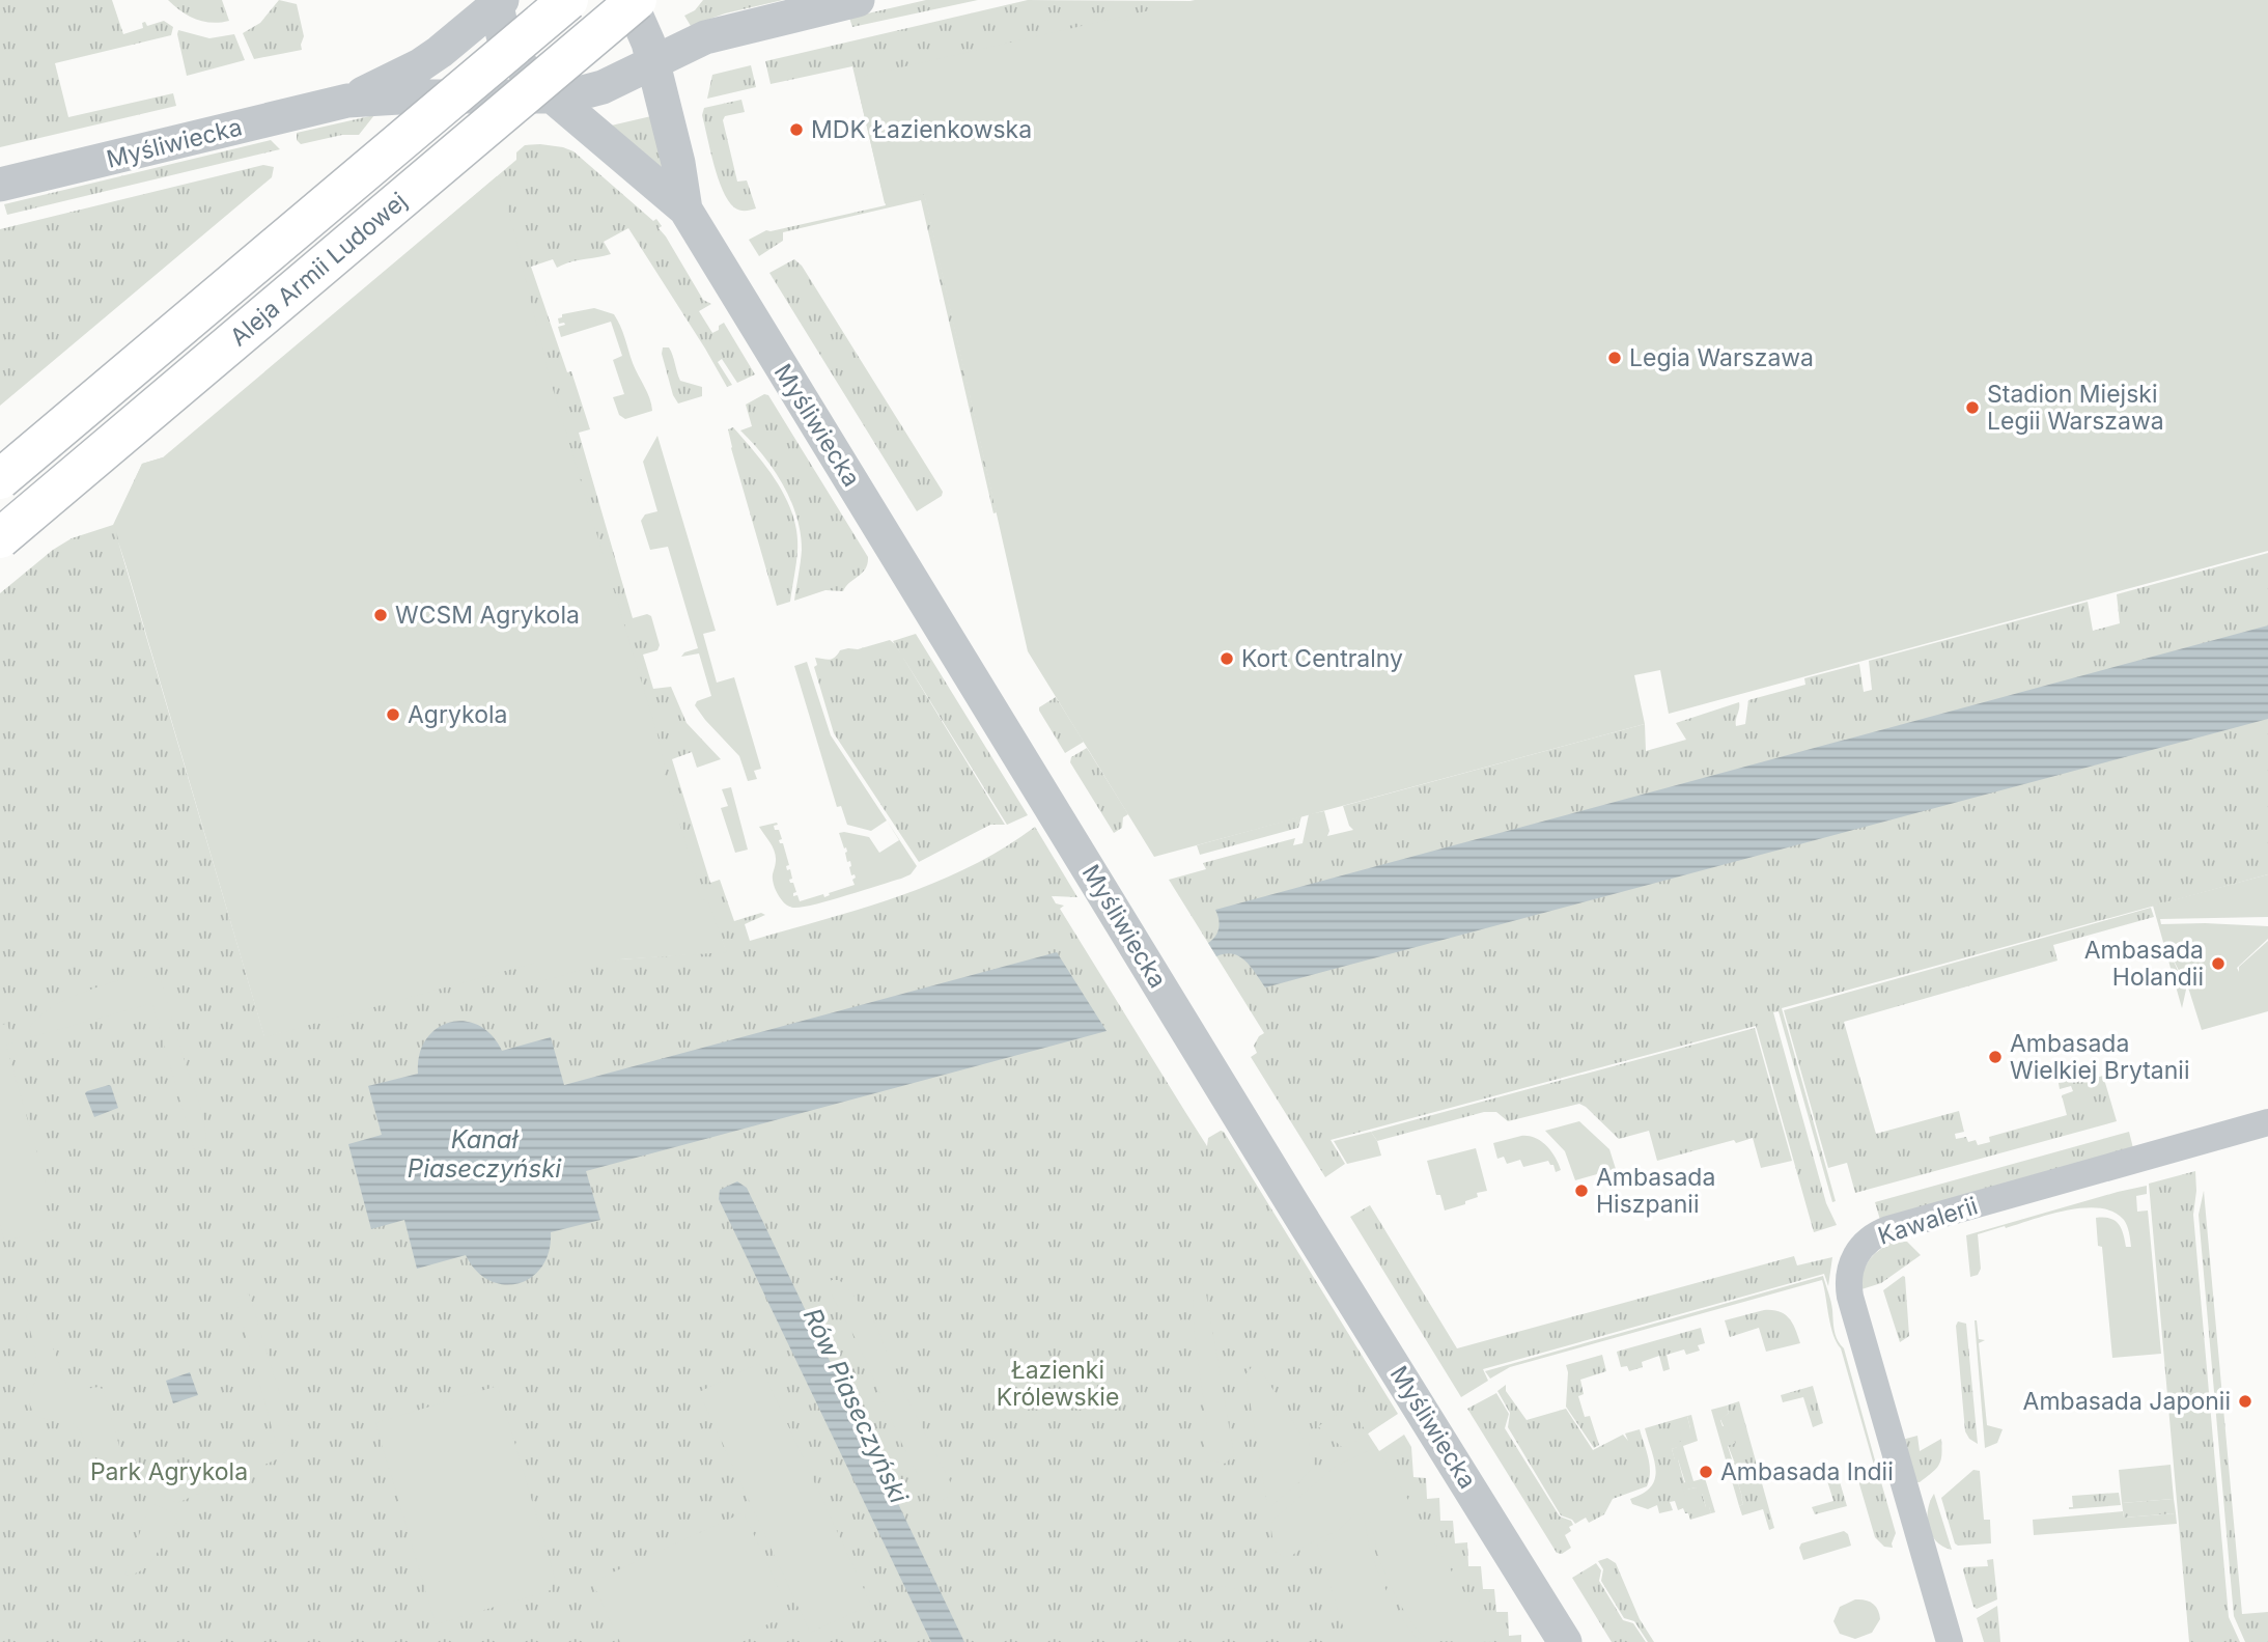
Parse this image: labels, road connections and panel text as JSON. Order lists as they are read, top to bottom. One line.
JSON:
{"streets":{"main road":["Aleja Armii Ludowej"],"street":["Myśliwiecka","Kawalerii"]},"water":["Kanał Piaseczyński","Rów Piaseczyński"],"parks":["Łazienki Królewskie","Park Agrykola"],"places":["MDK Łazienkowska","Legia Warszawa","Stadion Miejski Legii Warszawa","WCSM Agrykola","Kort Centralny","Agrykola","Ambasada Holandii","Ambasada Wielkiej Brytanii","Ambasada Hiszpanii","Ambasada Japonii","Ambasada Indii"]}
